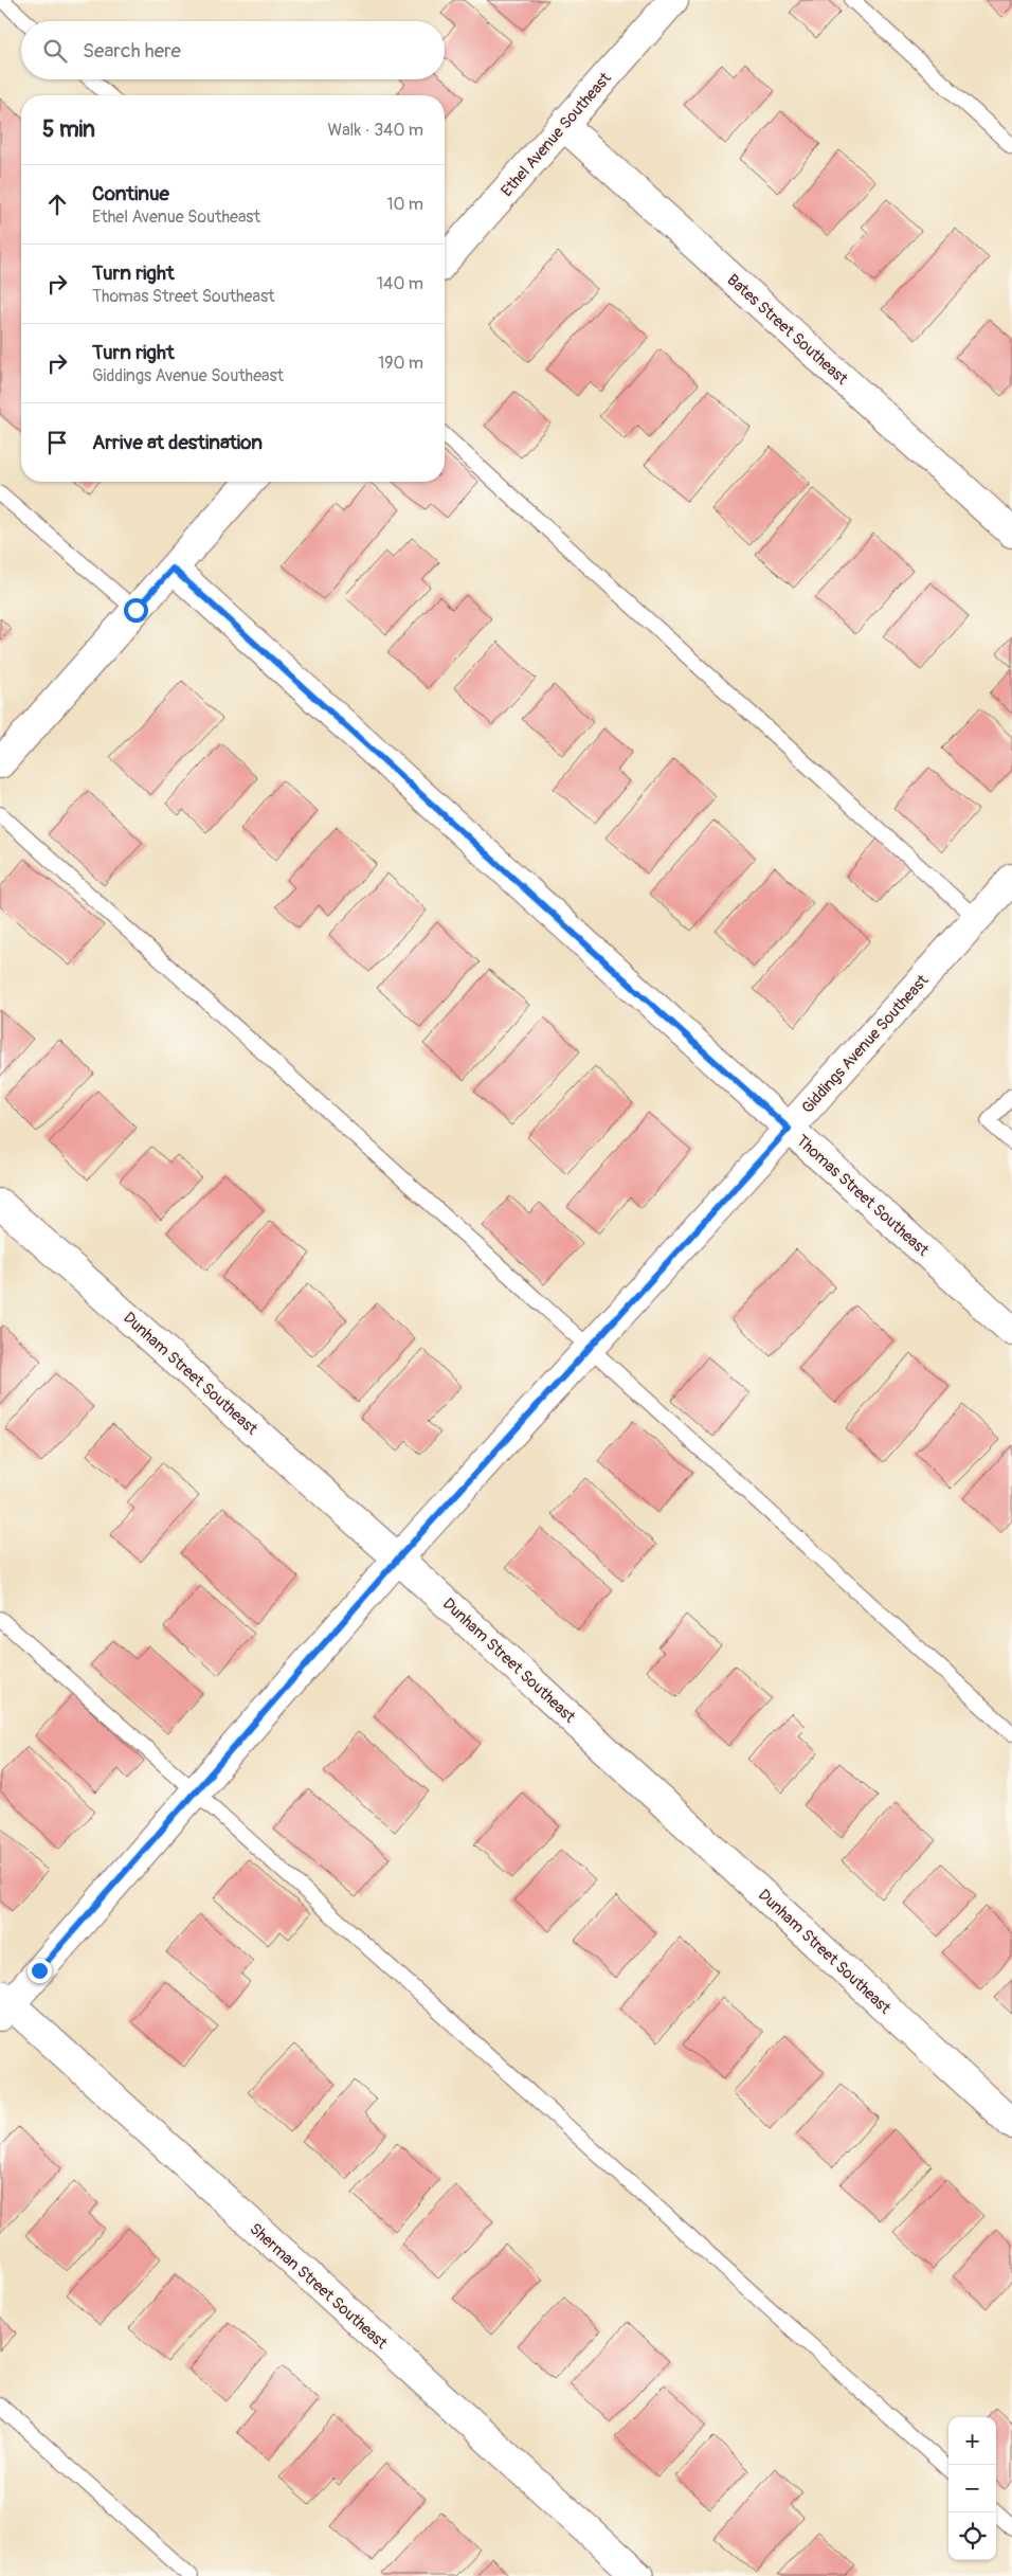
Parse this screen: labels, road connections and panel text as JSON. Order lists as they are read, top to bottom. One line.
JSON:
{"streets":{"street":["Ethel Avenue Southeast","Bates Street Southeast","Giddings Avenue Southeast","Thomas Street Southeast","Dunham Street Southeast","Sherman Street Southeast"]},"crossings":[["Ethel Avenue Southeast","Bates Street Southeast"],["Giddings Avenue Southeast","Thomas Street Southeast"],["Giddings Avenue Southeast","Dunham Street Southeast"],["Giddings Avenue Southeast","Sherman Street Southeast"]],"page":{"search":"Search here","heading":["5 min","Walk · 340 m"],"list":[["Continue","Ethel Avenue Southeast","10 m"],["Turn right","Thomas Street Southeast","140 m"],["Turn right","Giddings Avenue Southeast","190 m"],"Arrive at destination"],"map_buttons":["+","−"]}}
